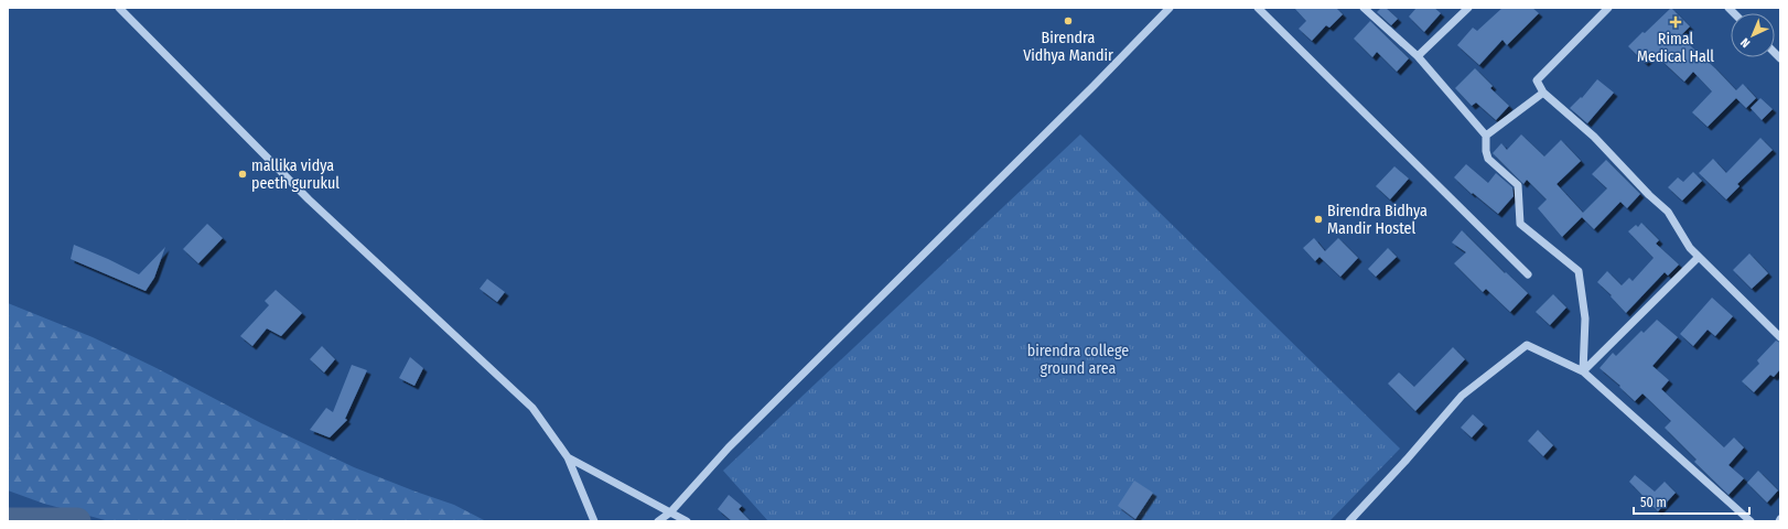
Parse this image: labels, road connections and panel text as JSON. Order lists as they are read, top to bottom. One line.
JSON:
{"parks":["birendra college ground area"],"places":{"other":["Birendra Vidhya Mandir","mallika vidya peeth gurukul","Birendra Bidhya Mandir Hostel"],"health":["Rimal Medical Hall"]},"scale_bar":"50 m","north":"bottom left"}
